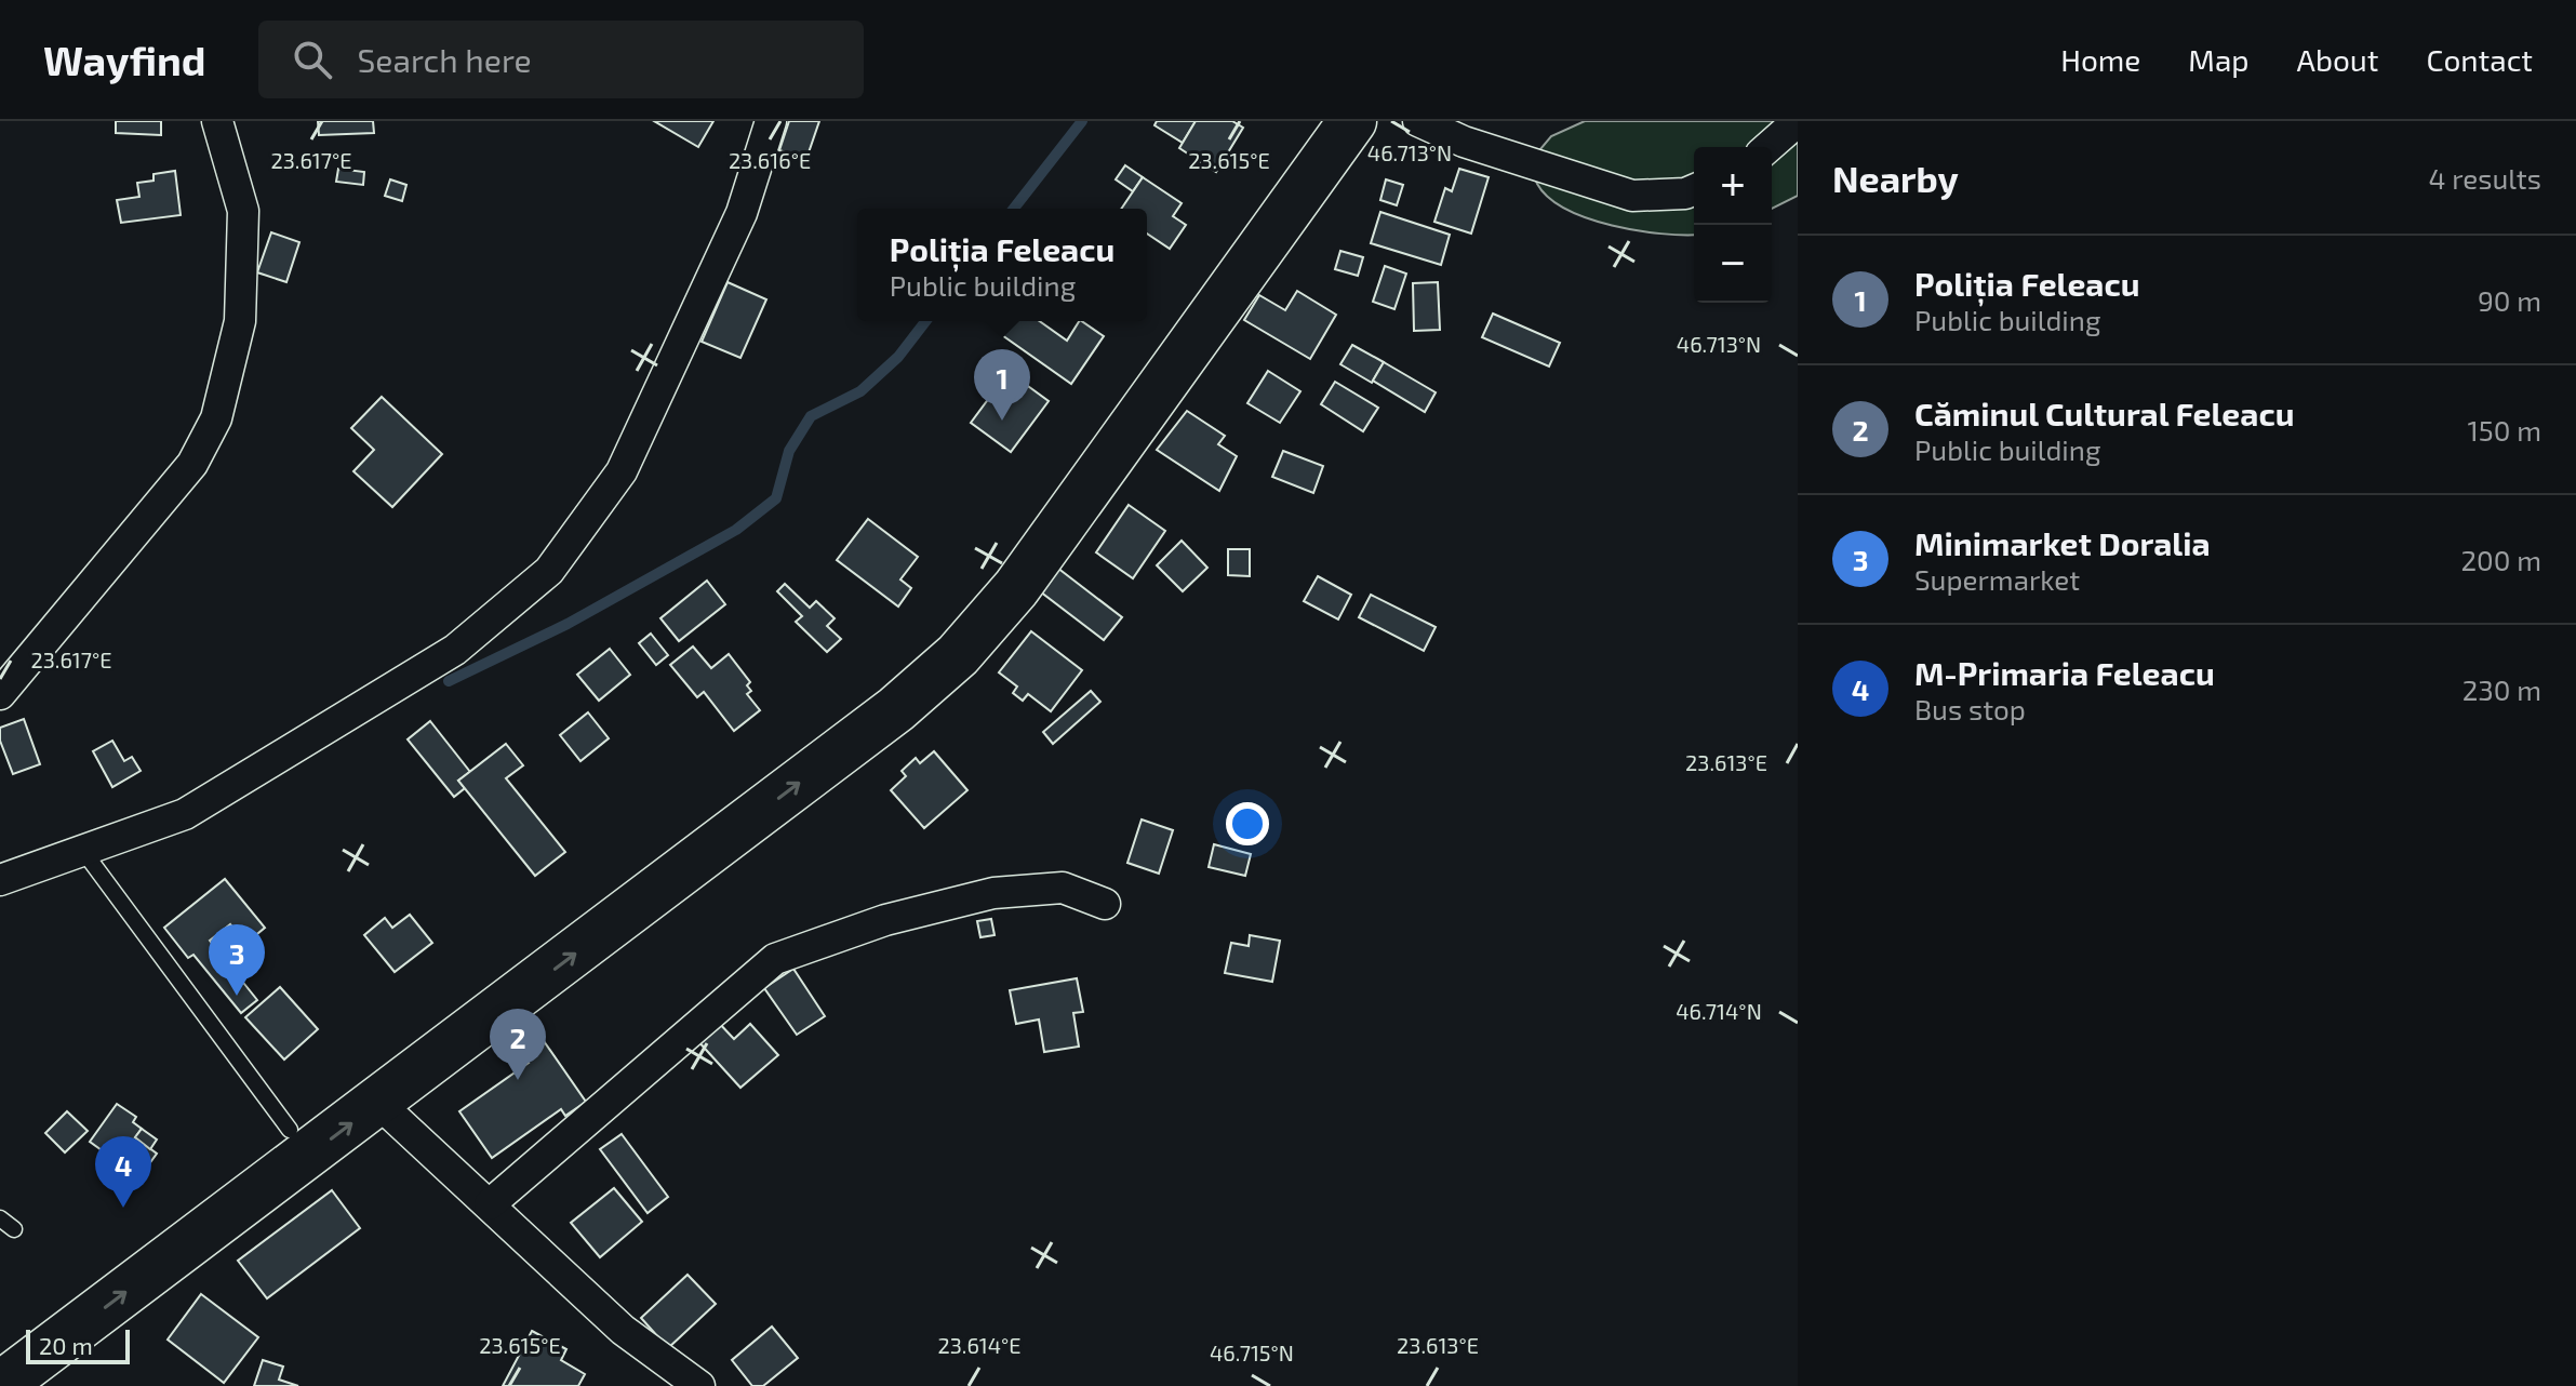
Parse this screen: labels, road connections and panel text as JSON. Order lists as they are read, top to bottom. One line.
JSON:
{"scale_bar":"20 m","page":{"header":"Wayfind","search":"Search here","nav":["Home","Map","About","Contact"],"heading":["Nearby","4 results"],"map_buttons":["+","−"],"popup":["Poliția Feleacu","Public building"],"list":[{"mark":"1","name":"Poliția Feleacu","note":"Public building","value":"90 m"},{"mark":"2","name":"Căminul Cultural Feleacu","note":"Public building","value":"150 m"},{"mark":"3","name":"Minimarket Doralia","note":"Supermarket","value":"200 m"},{"mark":"4","name":"M-Primaria Feleacu","note":"Bus stop","value":"230 m"}],"pins":["1","3","2","4"],"scale":"20 m"},"coordinates":["46.713°N","23.617°E","23.616°E","23.615°E","23.613°E","46.714°N","23.614°E","46.715°N"]}
